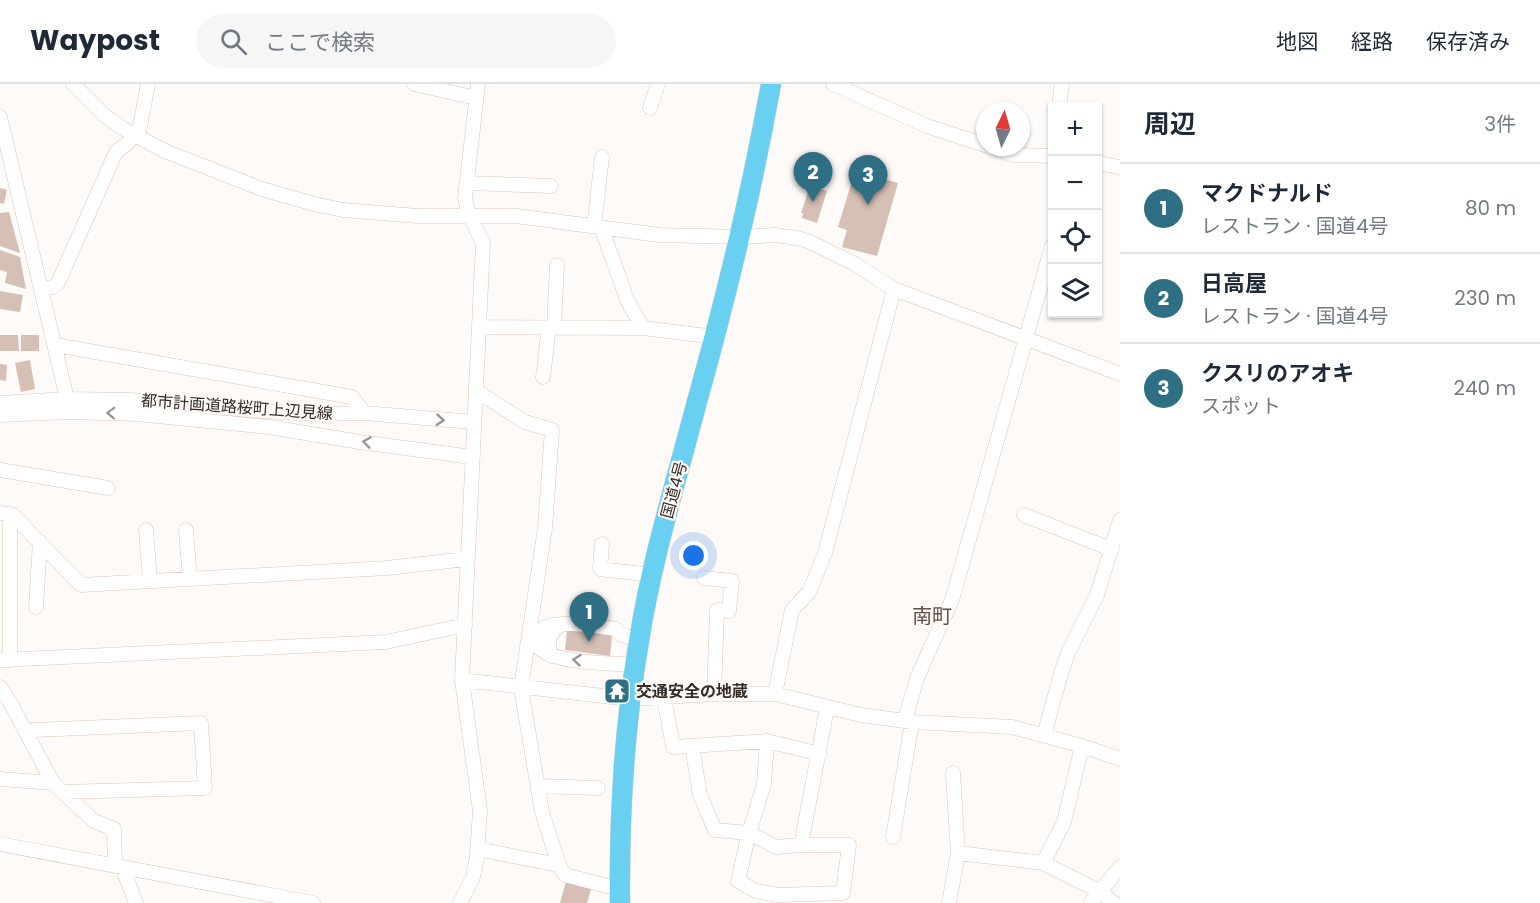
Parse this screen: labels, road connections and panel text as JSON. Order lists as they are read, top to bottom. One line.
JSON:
{"streets":{"highway":["国道4号"],"street":["都市計画道路桜町上辺見線"]},"districts":["南町"],"places":{"temple":["交通安全の地蔵"]},"north":"top","page":{"header":"Waypost","search":"ここで検索","nav":["地図","経路","保存済み"],"heading":["周辺","3件"],"map_buttons":["+","−"],"pins":["2","3","1"],"list":[{"mark":"1","name":"マクドナルド","note":"レストラン · 国道4号","value":"80 m"},{"mark":"2","name":"日高屋","note":"レストラン · 国道4号","value":"230 m"},{"mark":"3","name":"クスリのアオキ","note":"スポット","value":"240 m"}]}}
